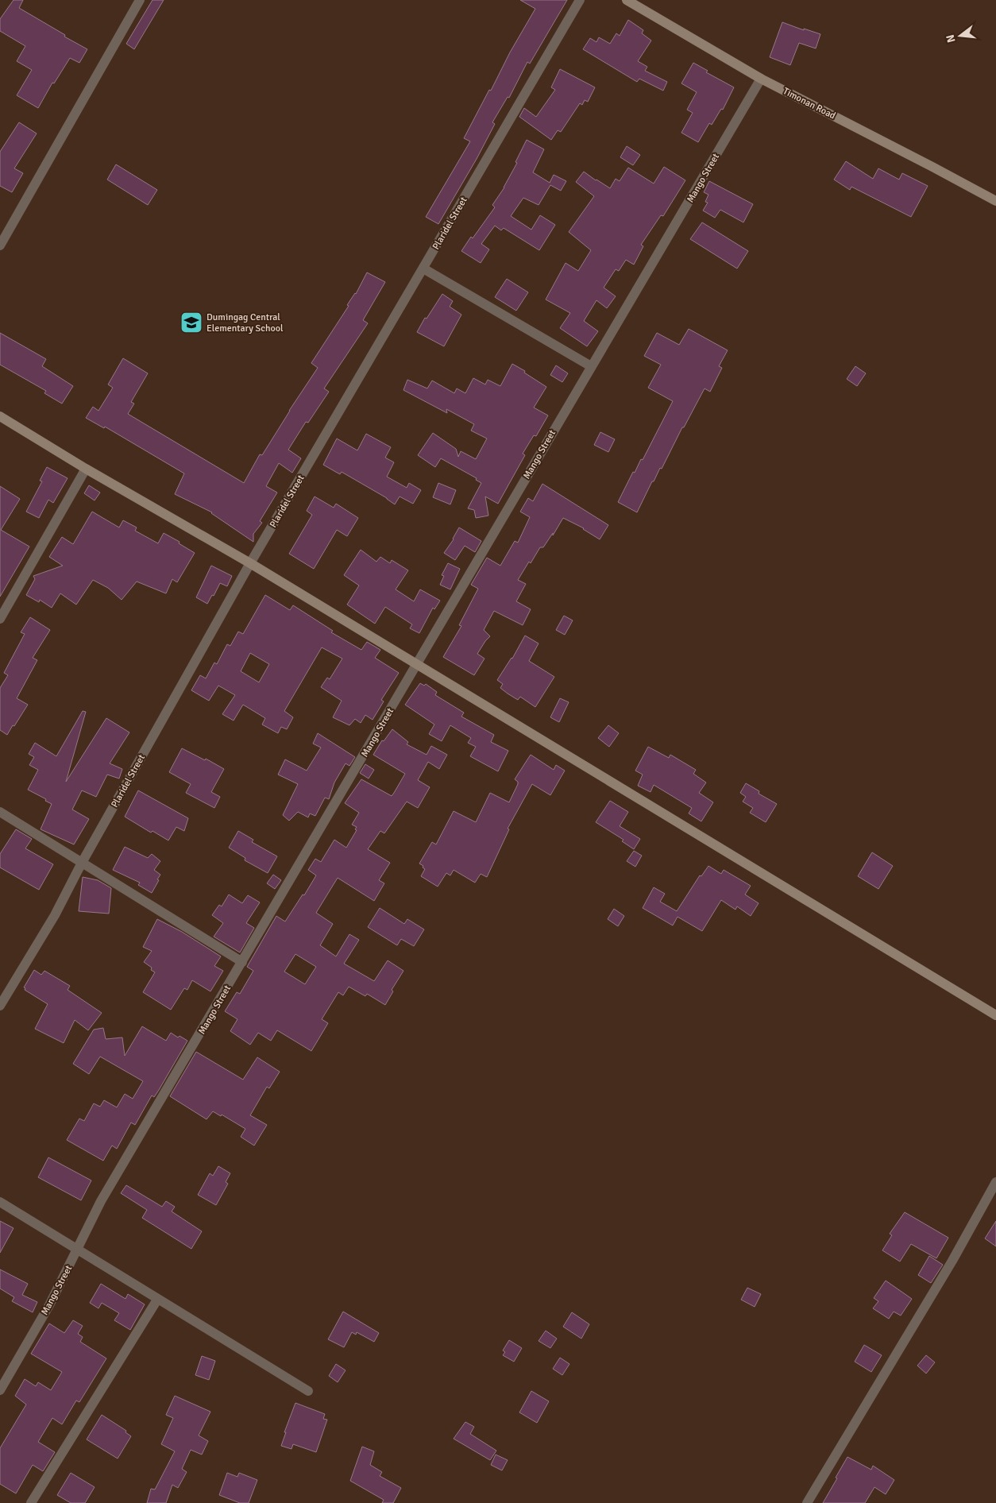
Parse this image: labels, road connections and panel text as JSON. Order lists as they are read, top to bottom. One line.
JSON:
{"streets":{"main road":["Timonan Road"],"street":["Mango Street","Plaridel Street"]},"crossings":[["Timonan Road","Mango Street"]],"places":{"school or university":["Dumingag Central Elementary School"]},"north":"left"}
